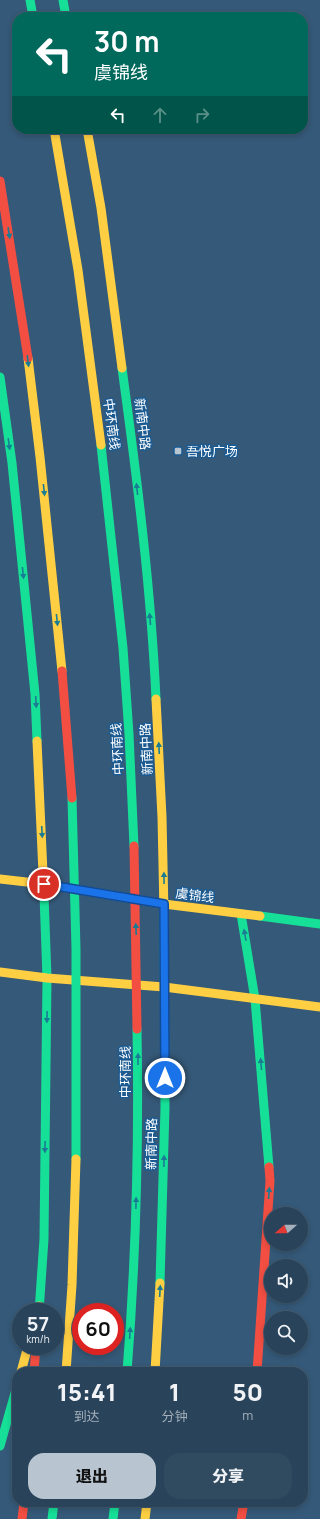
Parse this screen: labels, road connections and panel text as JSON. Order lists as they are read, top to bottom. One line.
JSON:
{"streets":{"main road":["中环南线","新南中路","虞锦线"]},"crossings":[["新南中路","虞锦线"]],"one_way":["新南中路"],"places":{"transit":["吾悦广场"]},"north":"left","page":{"turn":["30 m","虞锦线"],"speed":"57 km/h","limit":"60","eta":["15:41","到达","1","分钟","50","m"],"buttons":["退出","分享"]}}
